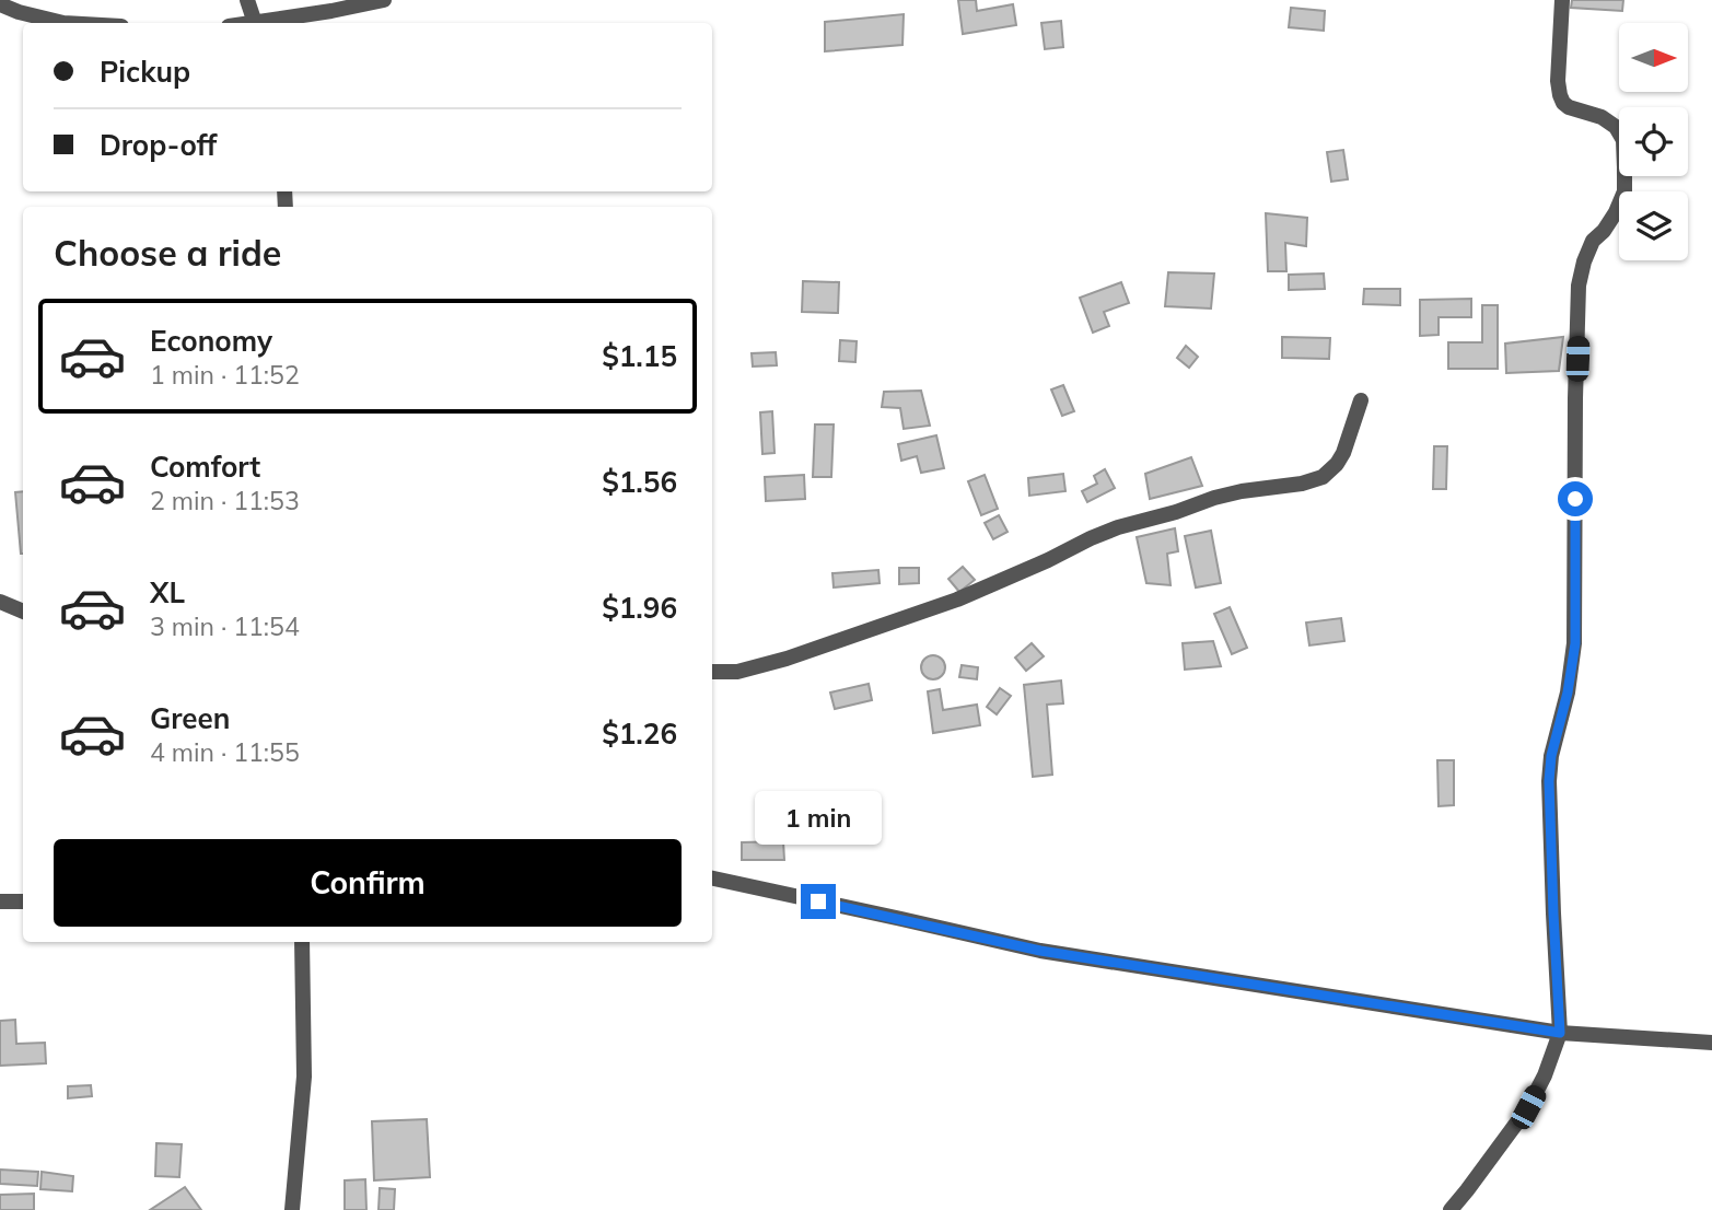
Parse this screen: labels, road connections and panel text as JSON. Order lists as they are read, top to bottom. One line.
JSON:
{"north":"right","page":{"banner":["Pickup","Drop-off"],"heading":"Choose a ride","list":[{"name":"Economy","note":"1 min · 11:52","value":"$1.15"},{"name":"Comfort","note":"2 min · 11:53","value":"$1.56"},{"name":"XL","note":"3 min · 11:54","value":"$1.96"},{"name":"Green","note":"4 min · 11:55","value":"$1.26"}],"bubble":"1 min","buttons":"Confirm"}}
